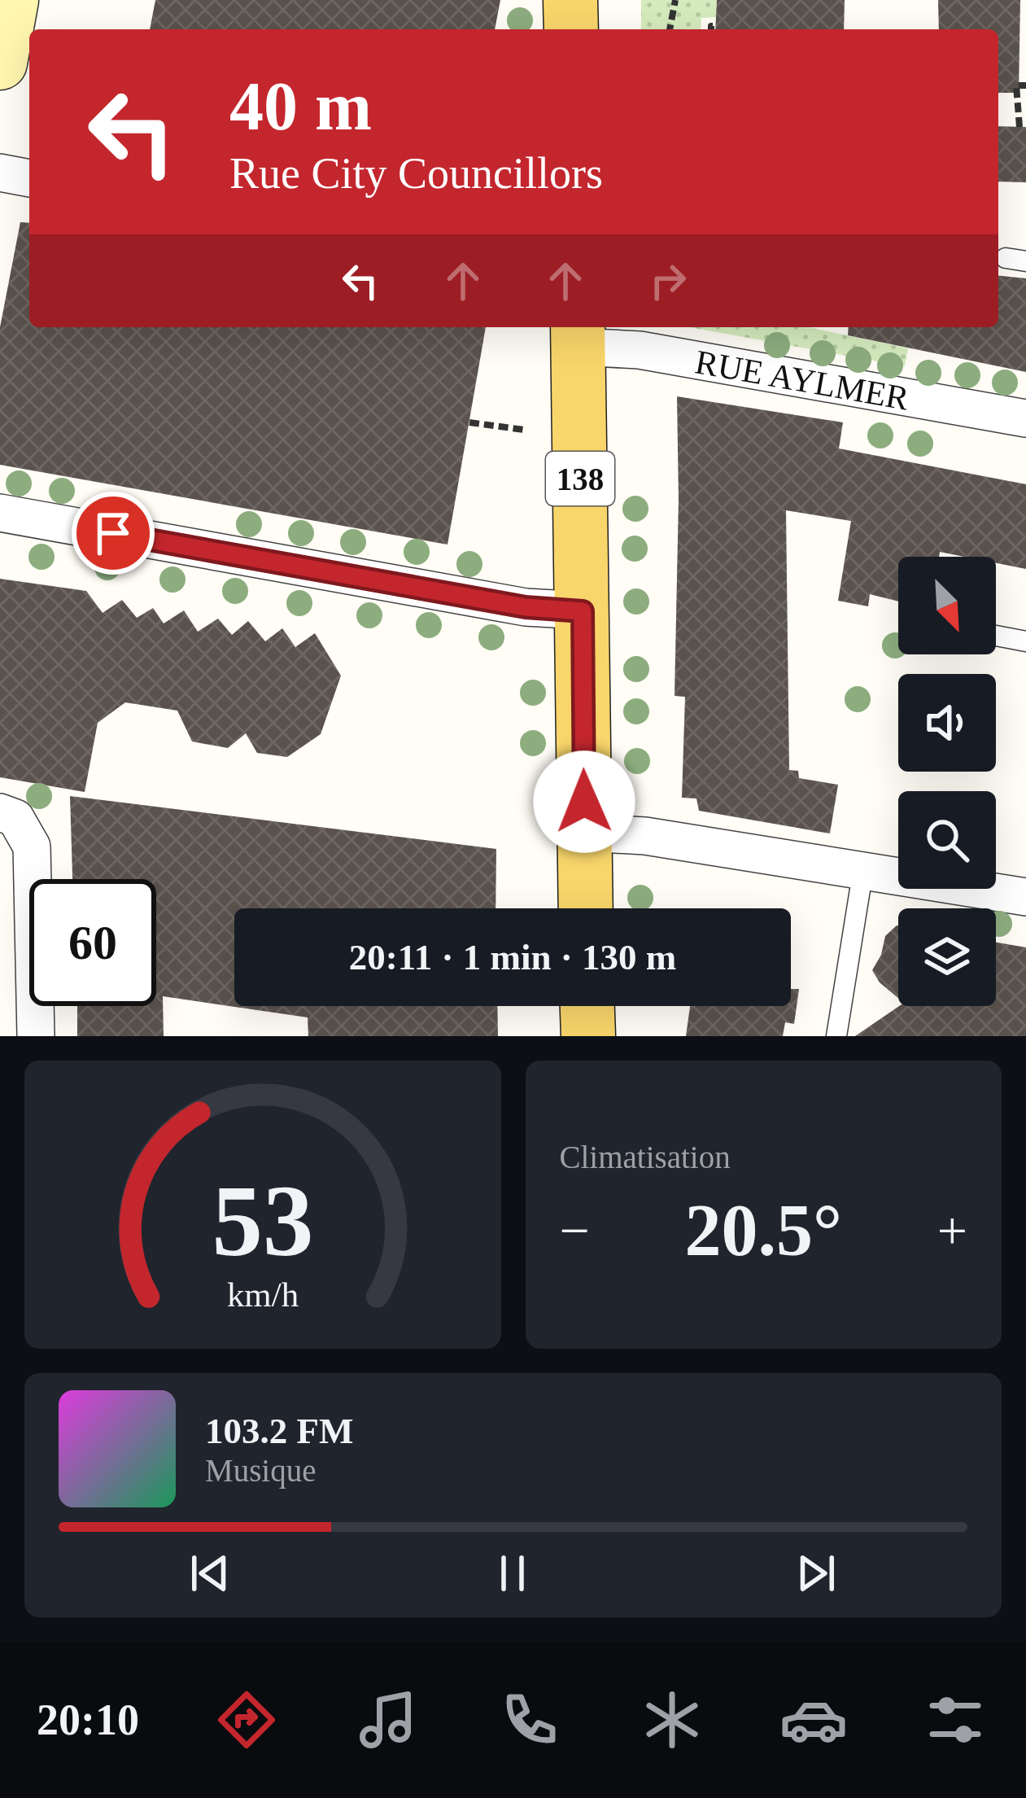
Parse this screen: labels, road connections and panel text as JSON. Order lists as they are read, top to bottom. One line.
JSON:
{"streets":{"main road":["138"],"street":["RUE AYLMER"]},"crossings":[["RUE AYLMER","138"]],"north":"bottom right","page":{"turn":["40 m","Rue City Councillors"],"limit":"60","trip":"20:11 · 1 min · 130 m","tile":"Climatisation","heat":["−","20.5°","+"],"song":["103.2 FM","Musique"],"tabs":"20:10","gauge":["53","km/h"]}}
